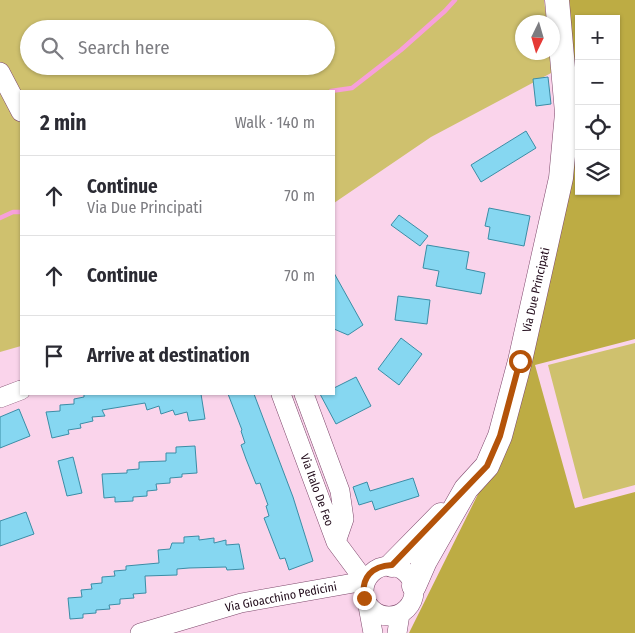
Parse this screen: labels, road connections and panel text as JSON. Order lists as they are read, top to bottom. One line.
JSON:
{"streets":{"main road":["Via Due Principati"],"street":["Via Italo De Feo","Via Gioacchino Pedicini"]},"crossings":[["Via Due Principati","Via Italo De Feo"],["Via Due Principati","Via Gioacchino Pedicini"],["Via Italo De Feo","Via Gioacchino Pedicini"]],"north":"bottom","page":{"map_buttons":["+","−"],"search":"Search here","heading":["2 min","Walk · 140 m"],"list":[["Continue","Via Due Principati","70 m"],["Continue","70 m"],"Arrive at destination"]}}
